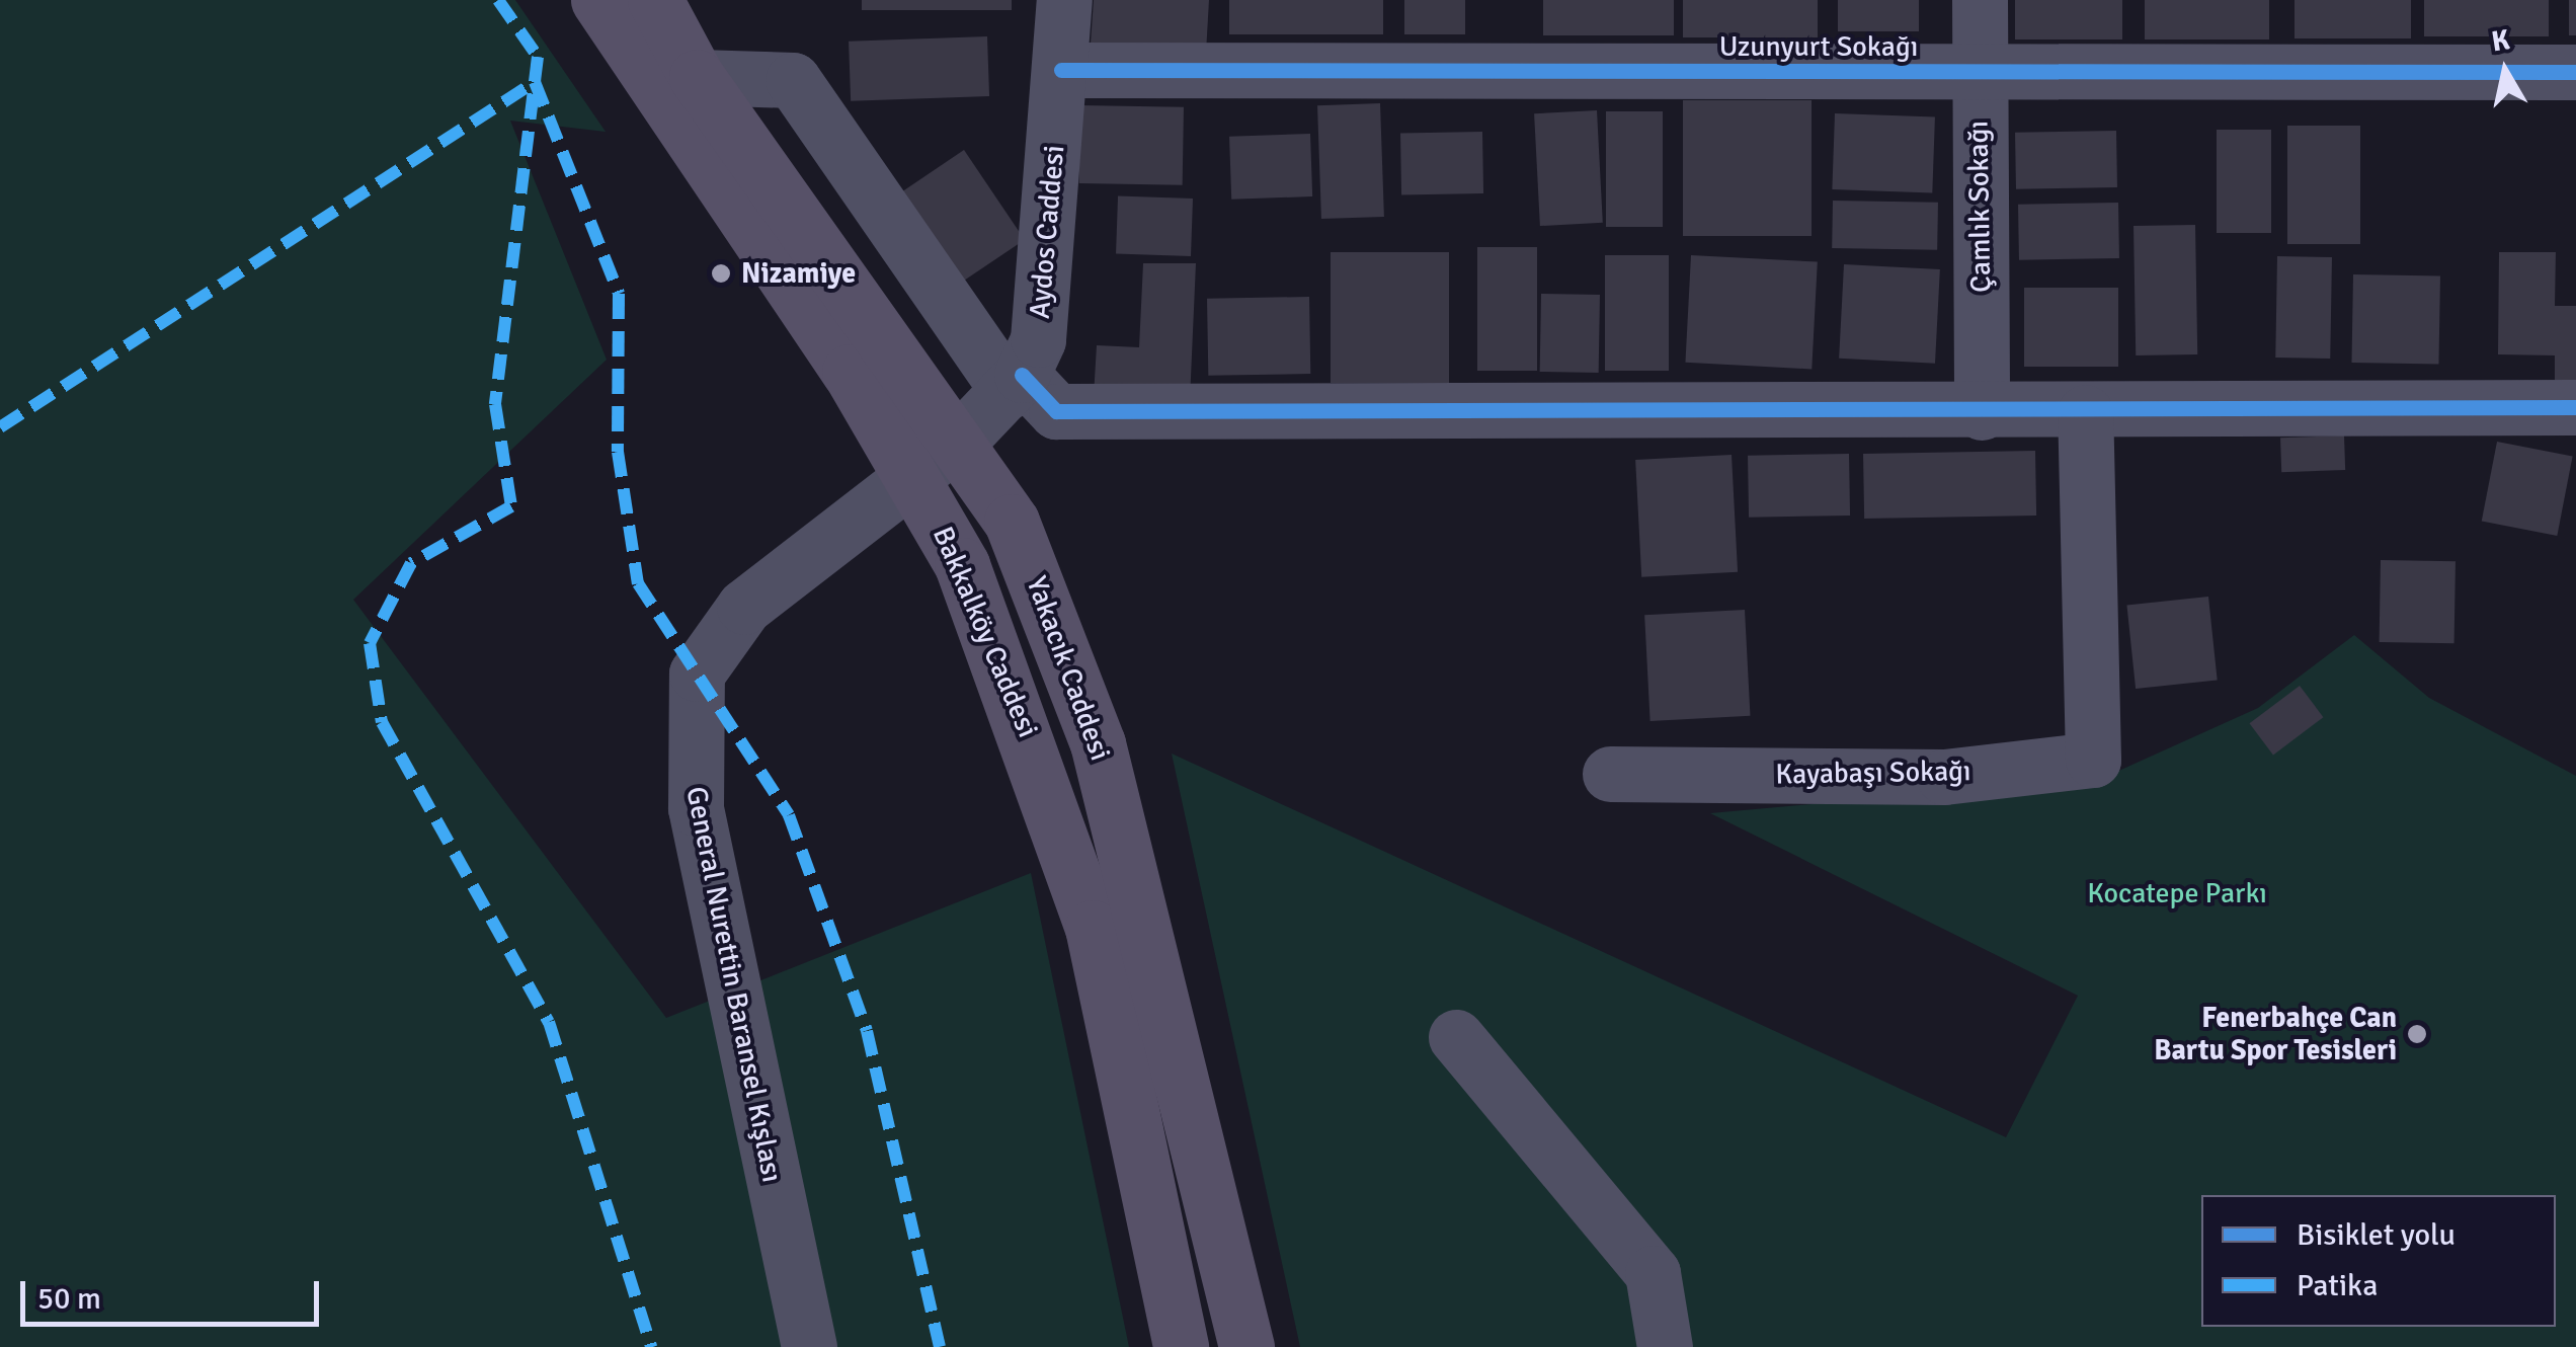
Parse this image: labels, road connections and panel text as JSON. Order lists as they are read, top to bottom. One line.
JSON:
{"streets":{"main road":["Bakkalköy Caddesi","Yakacık Caddesi"],"street":["Uzunyurt Sokağı","Çamlık Sokağı","Aydos Caddesi","Kayabaşı Sokağı","General Nurettin Baransel Kışlası"]},"crossings":[["Uzunyurt Sokağı","Çamlık Sokağı"],["Uzunyurt Sokağı","Aydos Caddesi"],["Aydos Caddesi","Bakkalköy Caddesi"],["Aydos Caddesi","Yakacık Caddesi"],["Aydos Caddesi","General Nurettin Baransel Kışlası"],["Bakkalköy Caddesi","General Nurettin Baransel Kışlası"]],"parks":["Kocatepe Parkı"],"places":["Nizamiye","Fenerbahçe Can Bartu Spor Tesisleri"],"legend":["Bisiklet yolu","Patika"],"scale_bar":"50 m","north":"top"}
